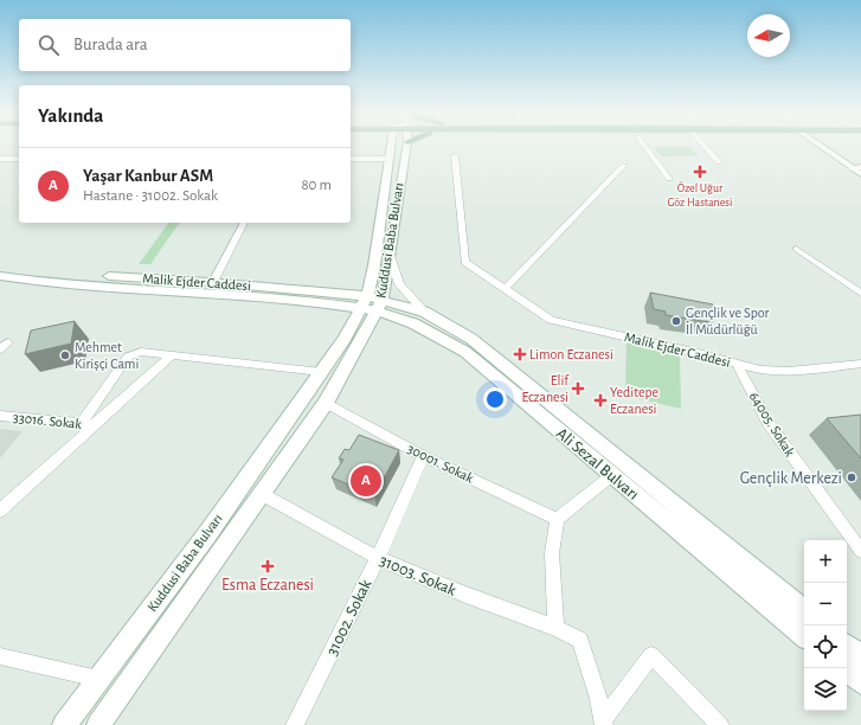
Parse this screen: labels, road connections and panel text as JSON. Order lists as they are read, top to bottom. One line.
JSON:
{"streets":{"main road":["Kuddusi Baba Bulvarı","Malik Ejder Caddesi","Ali Sezal Bulvarı"],"street":["33016. Sokak","64005. Sokak","30001. Sokak","31003. Sokak","31002. Sokak"]},"crossings":[["Kuddusi Baba Bulvarı","Malik Ejder Caddesi"],["Kuddusi Baba Bulvarı","30001. Sokak"],["Kuddusi Baba Bulvarı","Ali Sezal Bulvarı"],["Kuddusi Baba Bulvarı","31003. Sokak"],["Malik Ejder Caddesi","64005. Sokak"],["Malik Ejder Caddesi","Ali Sezal Bulvarı"],["30001. Sokak","31002. Sokak"],["31003. Sokak","31002. Sokak"]],"places":{"health":["Özel Uğur Göz Hastanesi","Limon Eczanesi","Elif Eczanesi","Yeditepe Eczanesi","Esma Eczanesi"],"other":["Gençlik ve Spor İl Müdürlüğü","Mehmet Kirişçi Cami","Gençlik Merkezi"]},"north":"left","page":{"search":"Burada ara","heading":"Yakında","list":[{"mark":"A","name":"Yaşar Kanbur ASM","note":"Hastane · 31002. Sokak","value":"80 m"}],"pins":"A","map_buttons":["+","−"]}}
